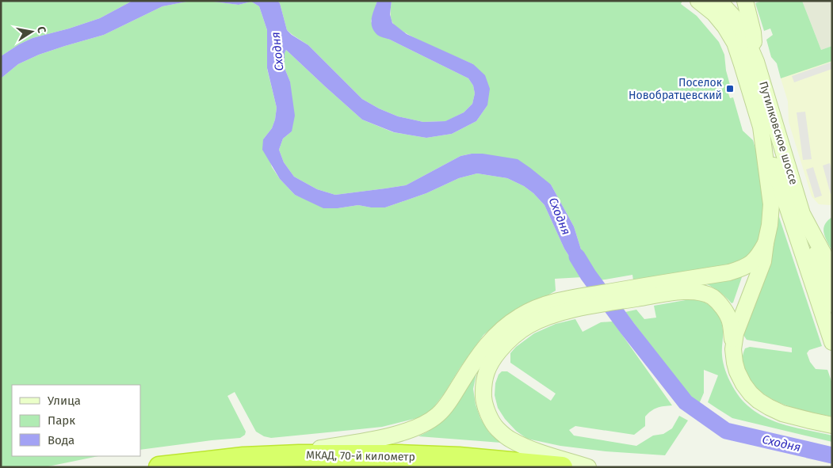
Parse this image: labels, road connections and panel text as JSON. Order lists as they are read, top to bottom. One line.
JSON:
{"streets":{"highway":["МКАД, 70-й километр"],"main road":["Путилковское шоссе"]},"water":["Сходня"],"places":{"transit":["Поселок Новобратцевский"]},"legend":["Улица","Парк","Вода"],"north":"right"}
